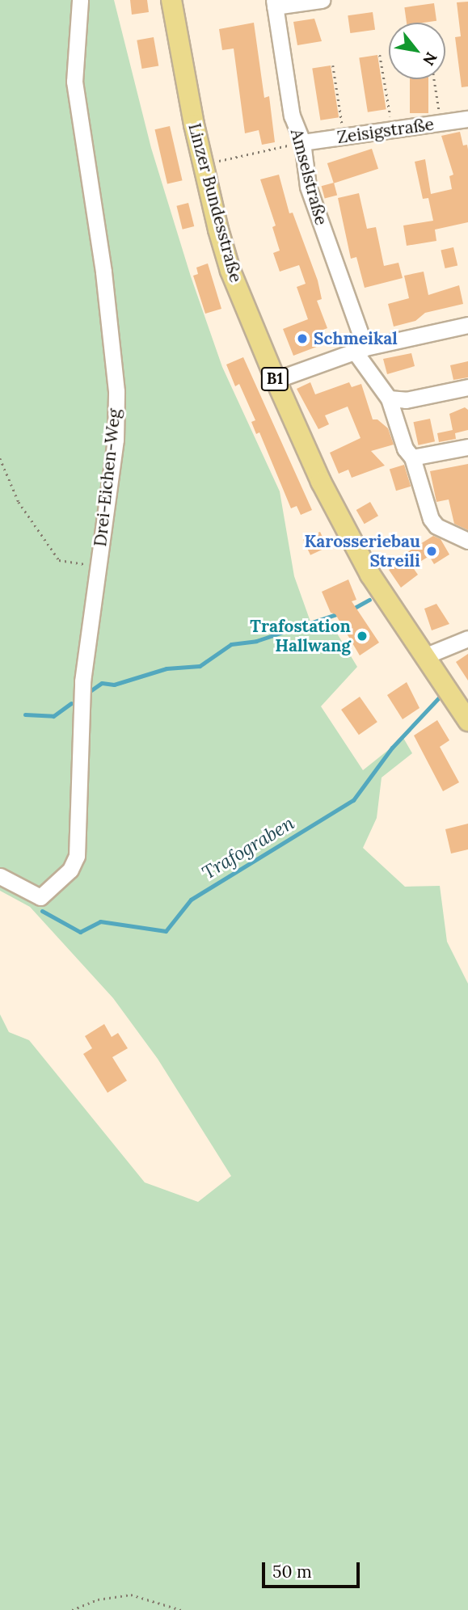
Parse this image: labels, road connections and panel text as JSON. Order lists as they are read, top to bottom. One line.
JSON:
{"streets":{"main road":["Linzer Bundesstraße","B1"],"street":["Zeisigstraße","Amselstraße","Drei-Eichen-Weg"]},"crossings":[["Zeisigstraße","Amselstraße"]],"water":["Trafograben"],"places":["Schmeikal","Karosseriebau Streili","Trafostation Hallwang"],"scale_bar":"50 m","north":"bottom right"}
